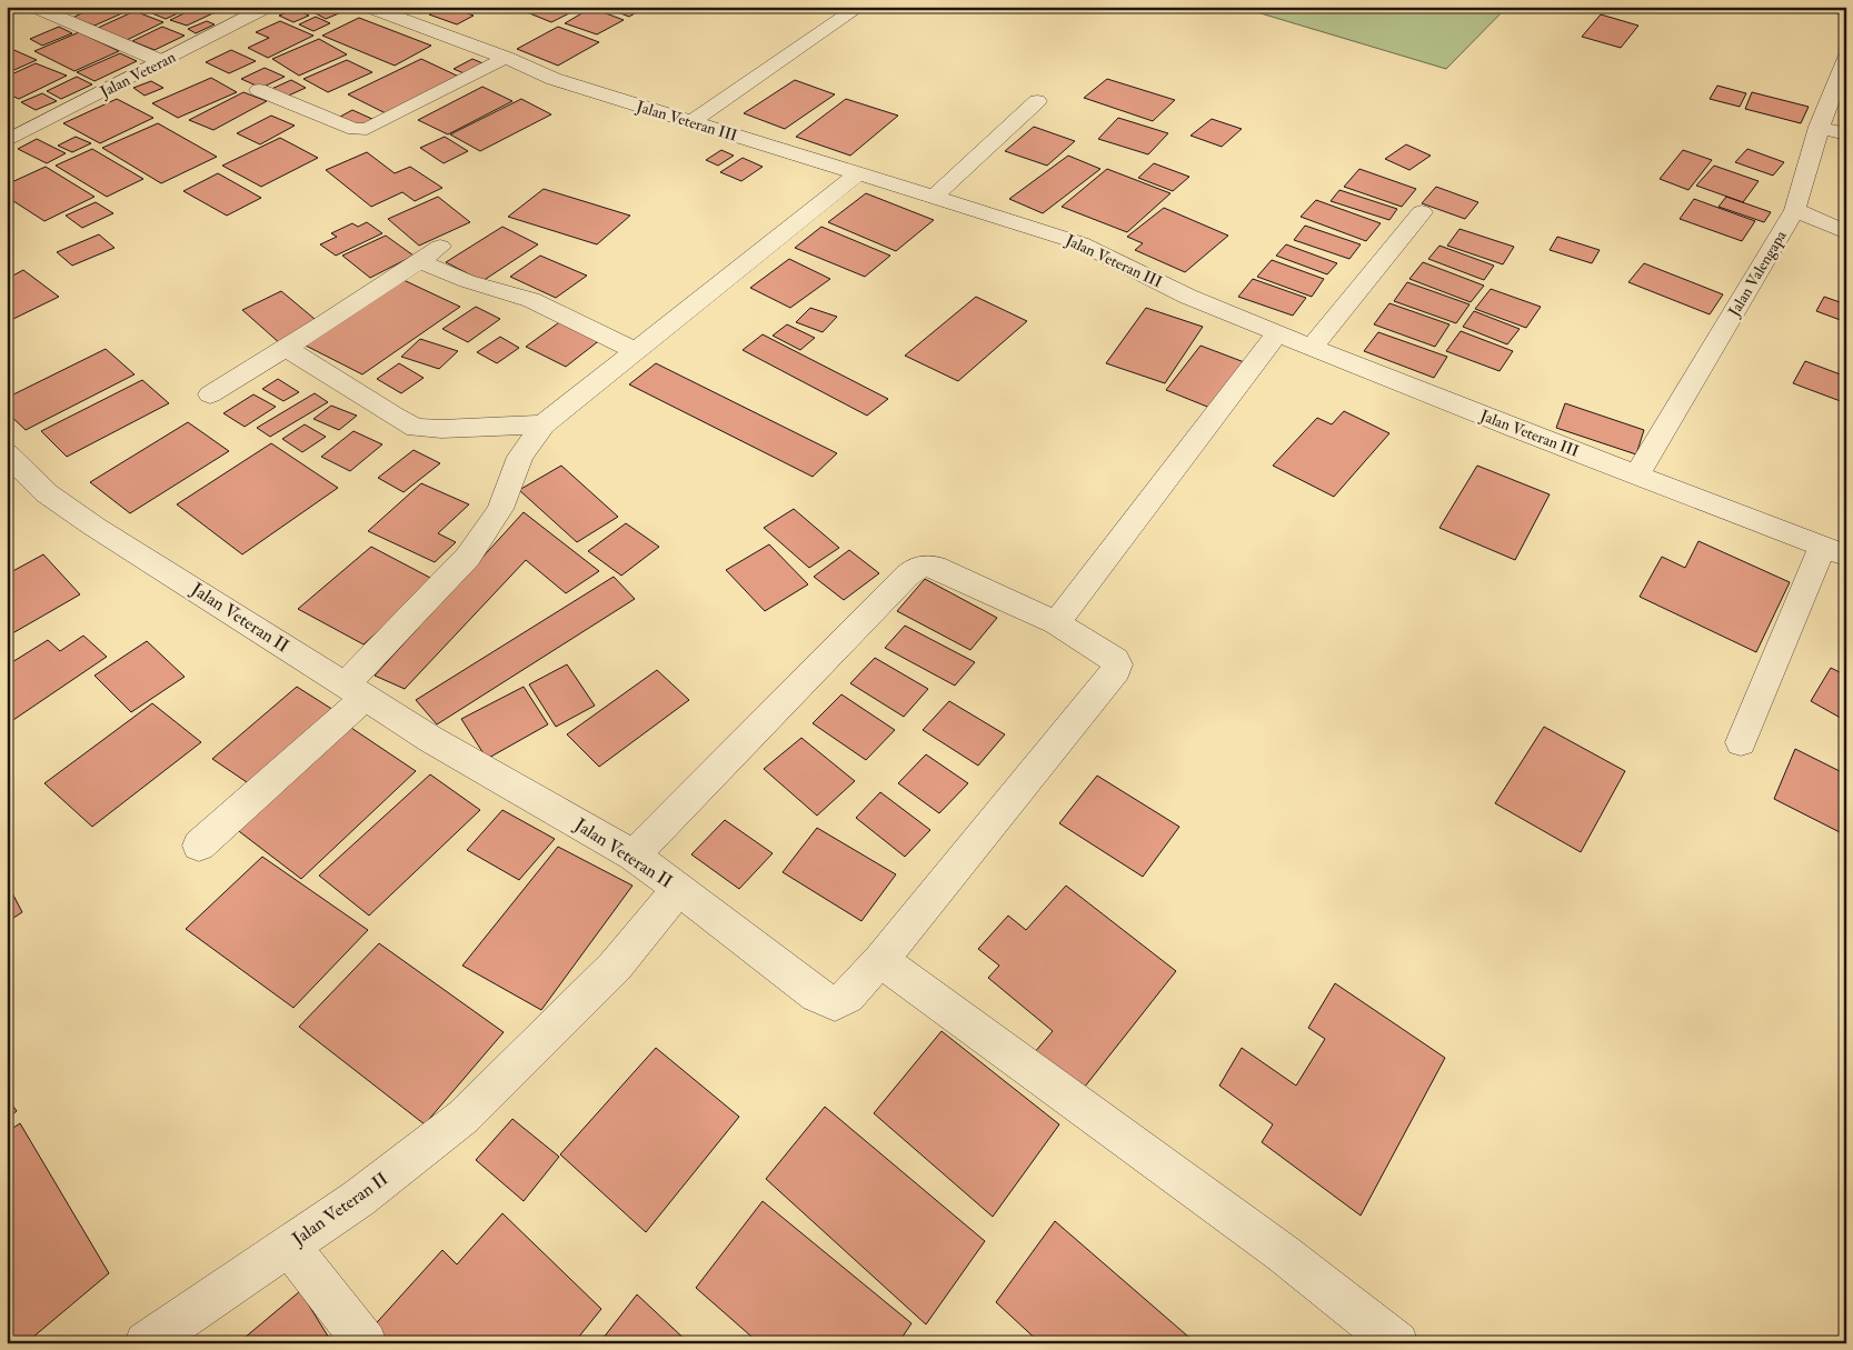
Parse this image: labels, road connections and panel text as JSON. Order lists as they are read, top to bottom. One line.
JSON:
{"streets":{"street":["Jalan Veteran","Jalan Veteran III","Jalan Valengapa","Jalan Veteran II"]},"crossings":[["Jalan Veteran III","Jalan Valengapa"]]}
